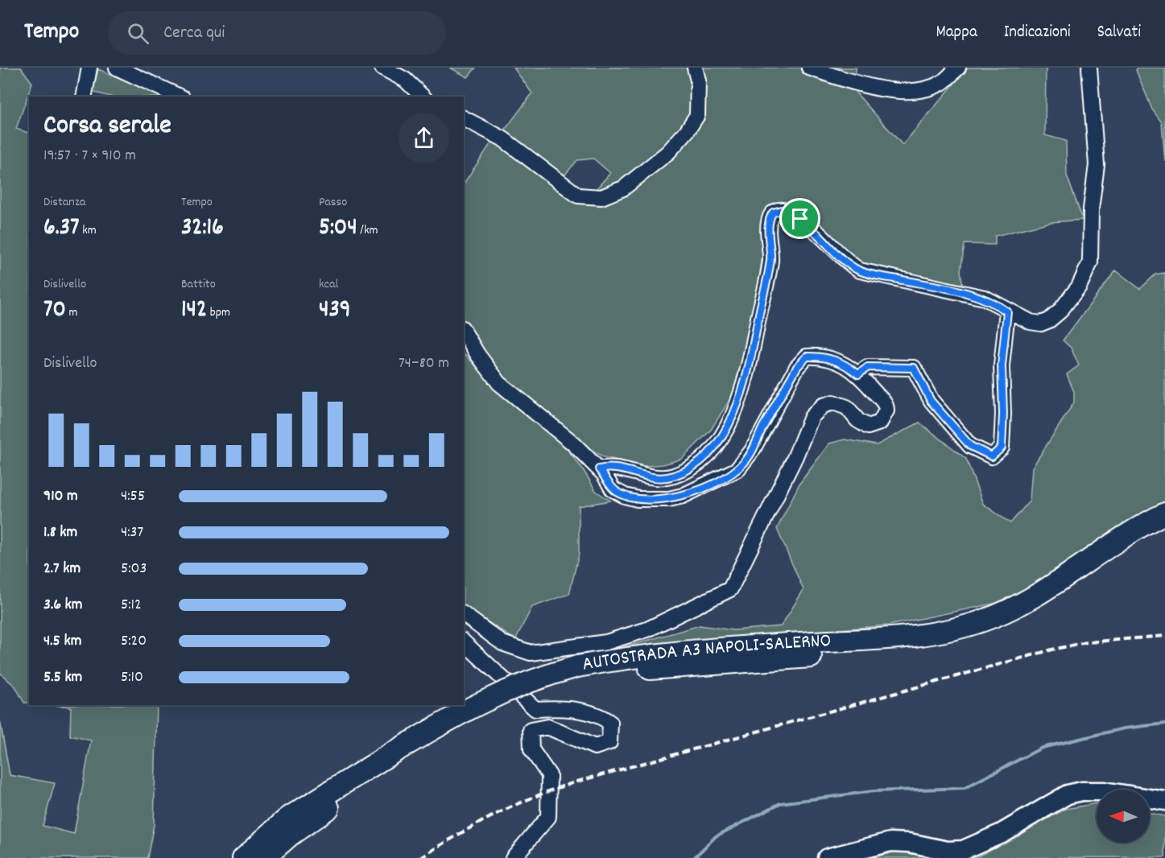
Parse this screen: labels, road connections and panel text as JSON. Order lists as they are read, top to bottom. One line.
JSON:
{"streets":{"highway":["AUTOSTRADA A3 NAPOLI-SALERNO"]},"north":"left","page":{"header":"Tempo","search":"Cerca qui","nav":["Mappa","Indicazioni","Salvati"],"heading":["Corsa serale","19:57 · 7 × 910 m"],"stats":[["Distanza","6.37 km"],["Tempo","32:16"],["Passo","5:04 /km"],["Dislivello","70 m"],["Battito","142 bpm"],["kcal","439"]],"chart":["Dislivello","74–80 m"],"list":[{"name":"910 m","note":"4:55"},{"name":"1.8 km","note":"4:37"},{"name":"2.7 km","note":"5:03"},{"name":"3.6 km","note":"5:12"},{"name":"4.5 km","note":"5:20"},{"name":"5.5 km","note":"5:10"}]}}
